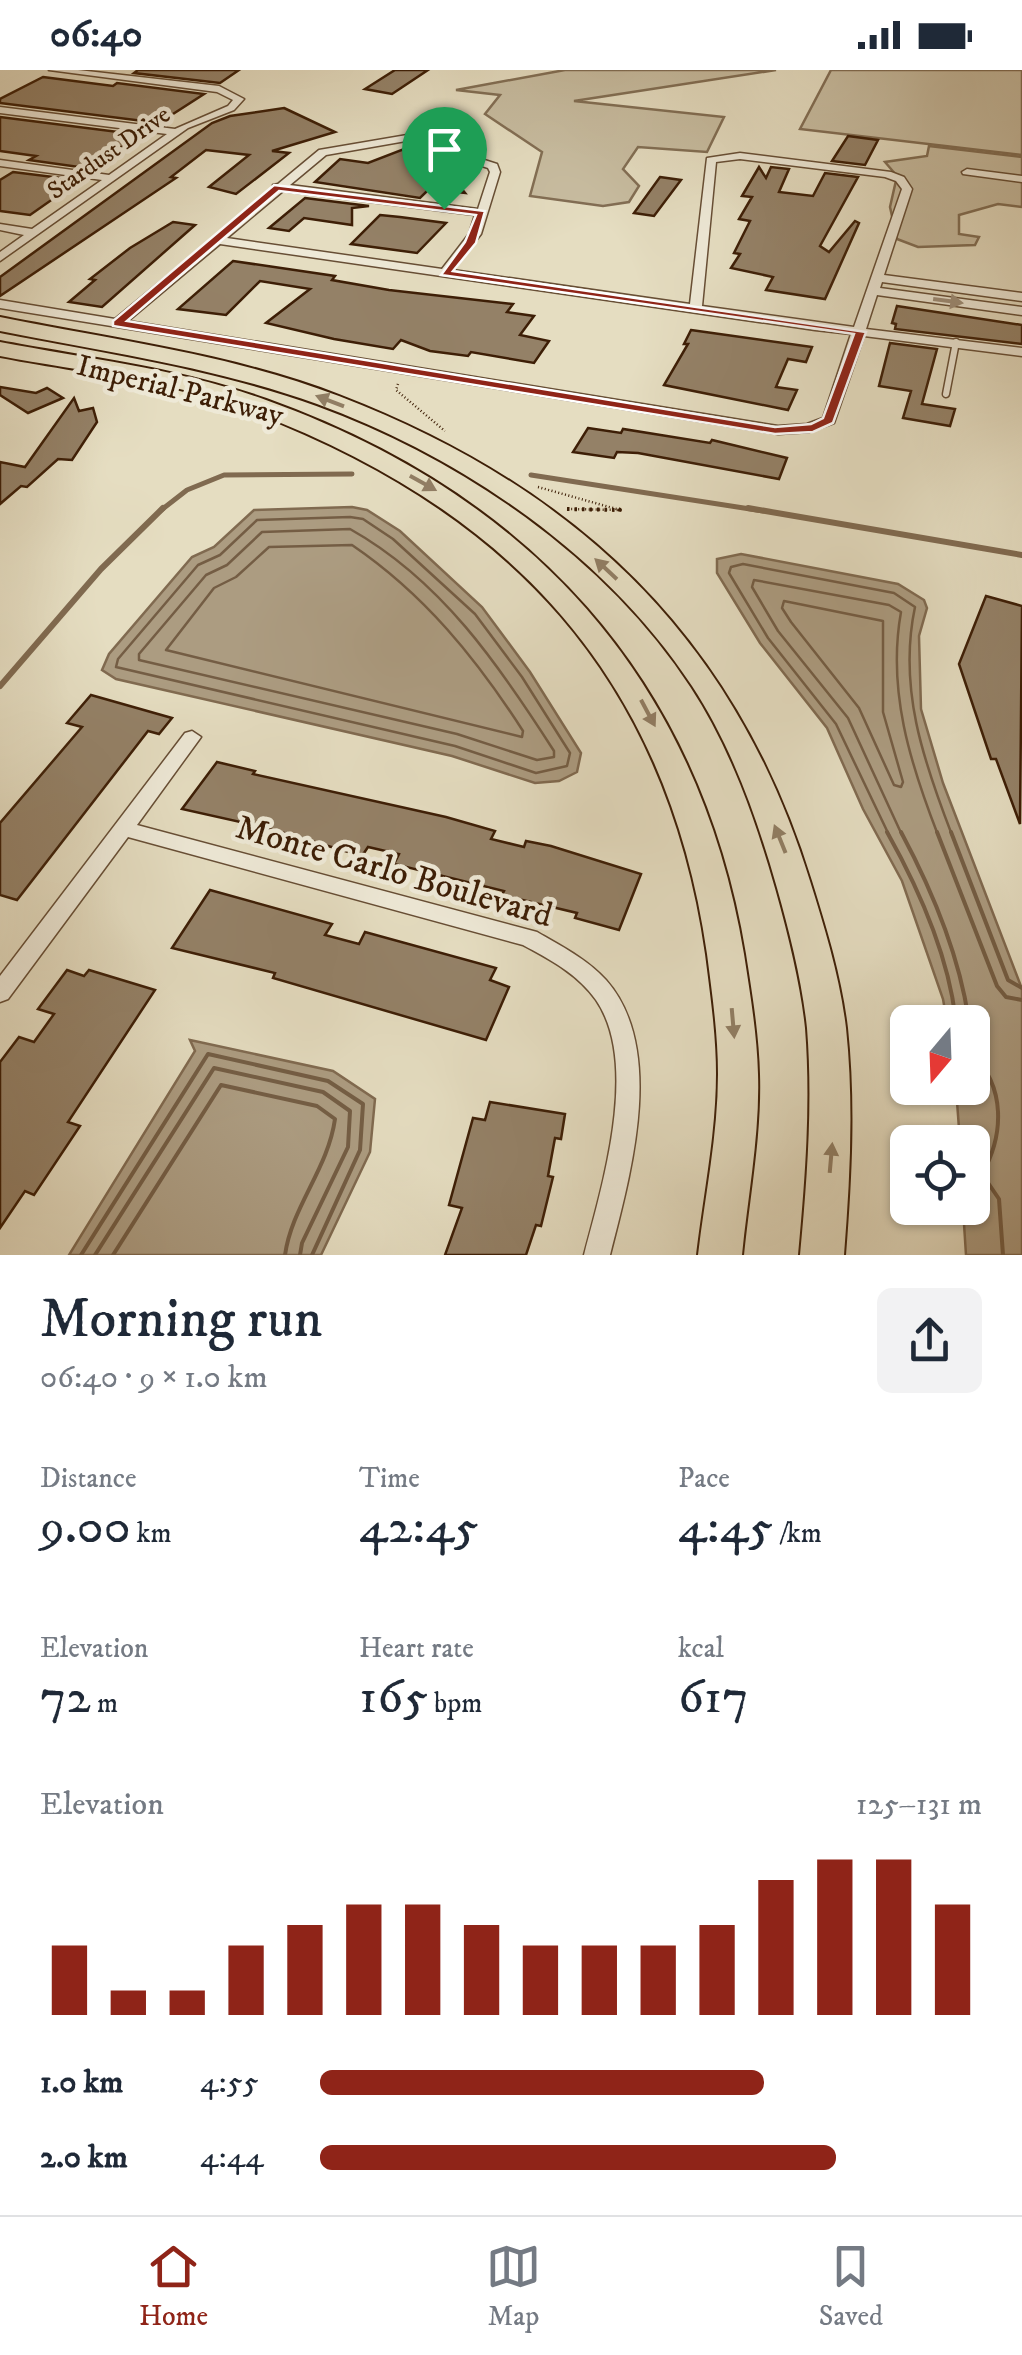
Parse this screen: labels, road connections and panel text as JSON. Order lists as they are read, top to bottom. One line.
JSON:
{"streets":{"main road":["Imperial Parkway"],"street":["Stardust Drive","Monte Carlo Boulevard"]},"north":"bottom","page":{"status":"06:40","heading":["Morning run","06:40 · 9 × 1.0 km"],"stats":[["Distance","9.00 km"],["Time","42:45"],["Pace","4:45 /km"],["Elevation","72 m"],["Heart rate","165 bpm"],["kcal","617"]],"chart":["Elevation","125–131 m"],"list":[{"name":"1.0 km","note":"4:55"},{"name":"2.0 km","note":"4:44"}],"tabs":["Home","Map","Saved"]}}
